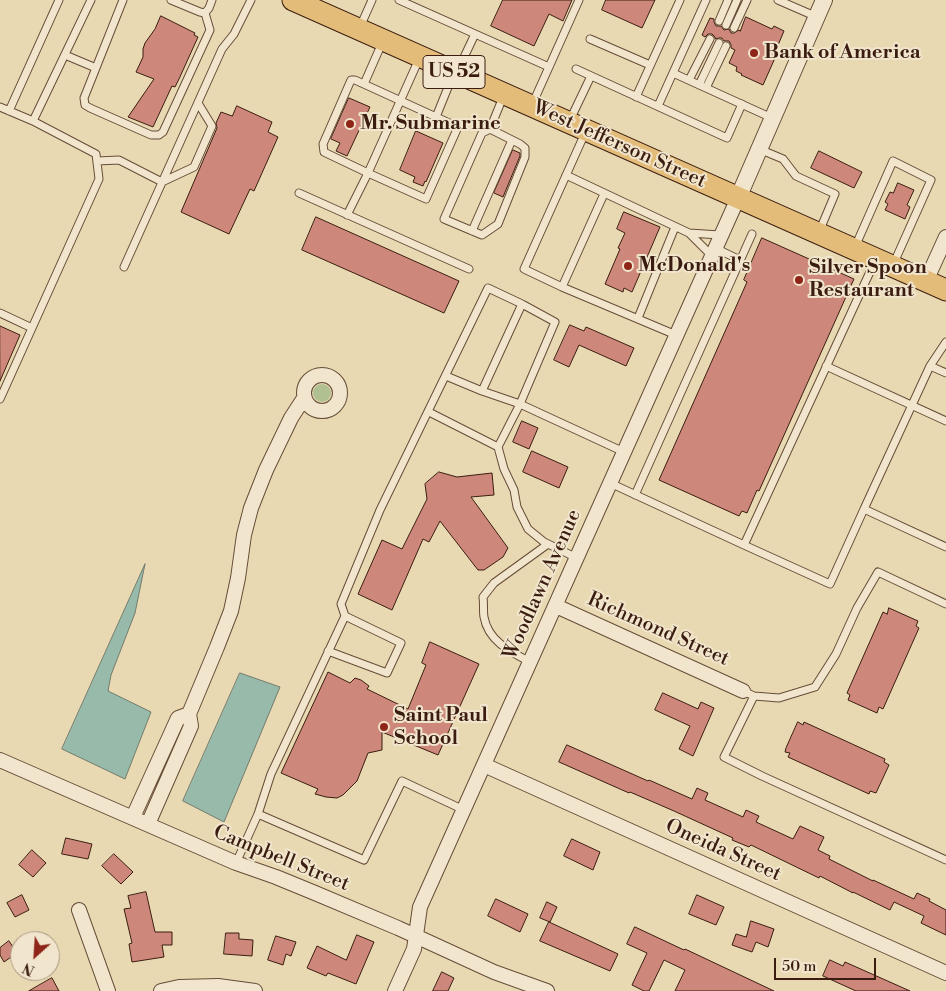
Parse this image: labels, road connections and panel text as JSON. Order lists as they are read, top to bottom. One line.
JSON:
{"streets":{"main road":["US 52","West Jefferson Street"],"street":["Woodlawn Avenue","Richmond Street","Oneida Street","Campbell Street"]},"crossings":[["West Jefferson Street","Woodlawn Avenue"],["Woodlawn Avenue","Richmond Street"],["Woodlawn Avenue","Oneida Street"],["Woodlawn Avenue","Campbell Street"]],"places":["Bank of America","Mr. Submarine","McDonald's","Silver Spoon Restaurant","Saint Paul School"],"scale_bar":"50 m","north":"bottom left"}
